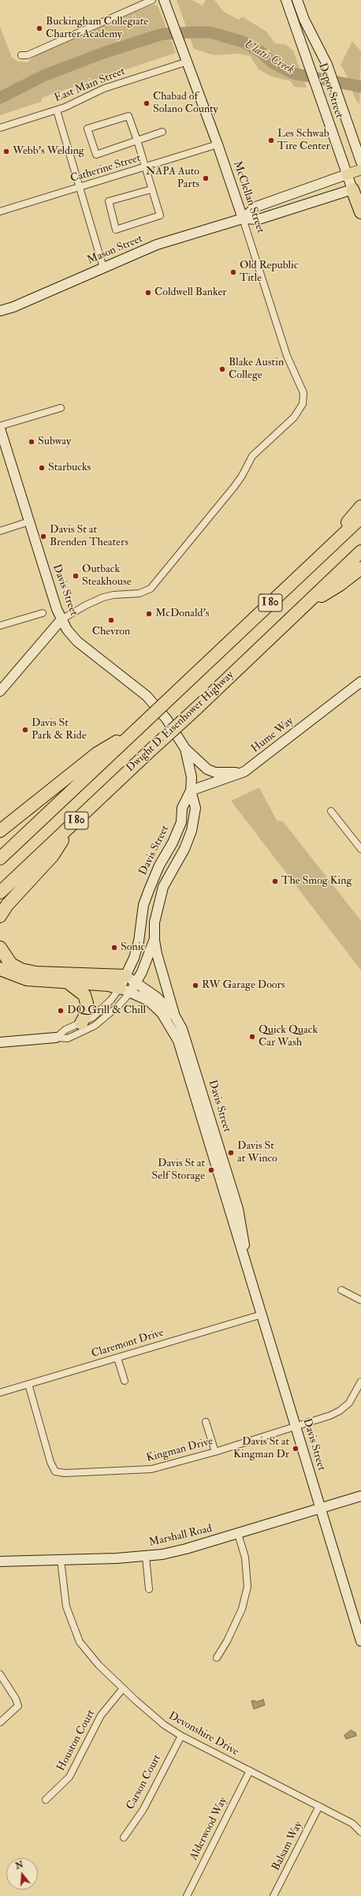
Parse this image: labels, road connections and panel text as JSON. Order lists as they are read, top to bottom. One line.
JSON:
{"streets":{"highway":["I 80","Dwight D. Eisenhower Highway"],"street":["East Main Street","Depot Street","Catherine Street","McClellan Street","Mason Street","Davis Street","Hume Way","Claremont Drive","Kingman Drive","Marshall Road","Devonshire Drive","Houston Court","Carson Court","Alderwood Way","Balsam Way"]},"crossings":[["East Main Street","McClellan Street"],["Depot Street","Mason Street"],["Catherine Street","McClellan Street"],["McClellan Street","Mason Street"],["McClellan Street","Davis Street"],["Davis Street","Hume Way"],["Davis Street","Claremont Drive"],["Davis Street","Kingman Drive"],["Davis Street","Marshall Road"],["Claremont Drive","Kingman Drive"],["Marshall Road","Devonshire Drive"],["Devonshire Drive","Houston Court"],["Devonshire Drive","Carson Court"],["Devonshire Drive","Alderwood Way"],["Devonshire Drive","Balsam Way"]],"water":["Ulatis Creek"],"places":["Buckingham Collegiate Charter Academy","Chabad of Solano County","Les Schwab Tire Center","Webb's Welding","NAPA Auto Parts","Old Republic Title","Coldwell Banker","Blake Austin College","Subway","Starbucks","Davis St at Brenden Theaters","Outback Steakhouse","McDonald's","Chevron","Davis St Park & Ride","The Smog King","Sonic","RW Garage Doors","DQ Grill & Chill","Quick Quack Car Wash","Davis St at Winco","Davis St at Self Storage","Davis St at Kingman Dr"],"north":"top"}
